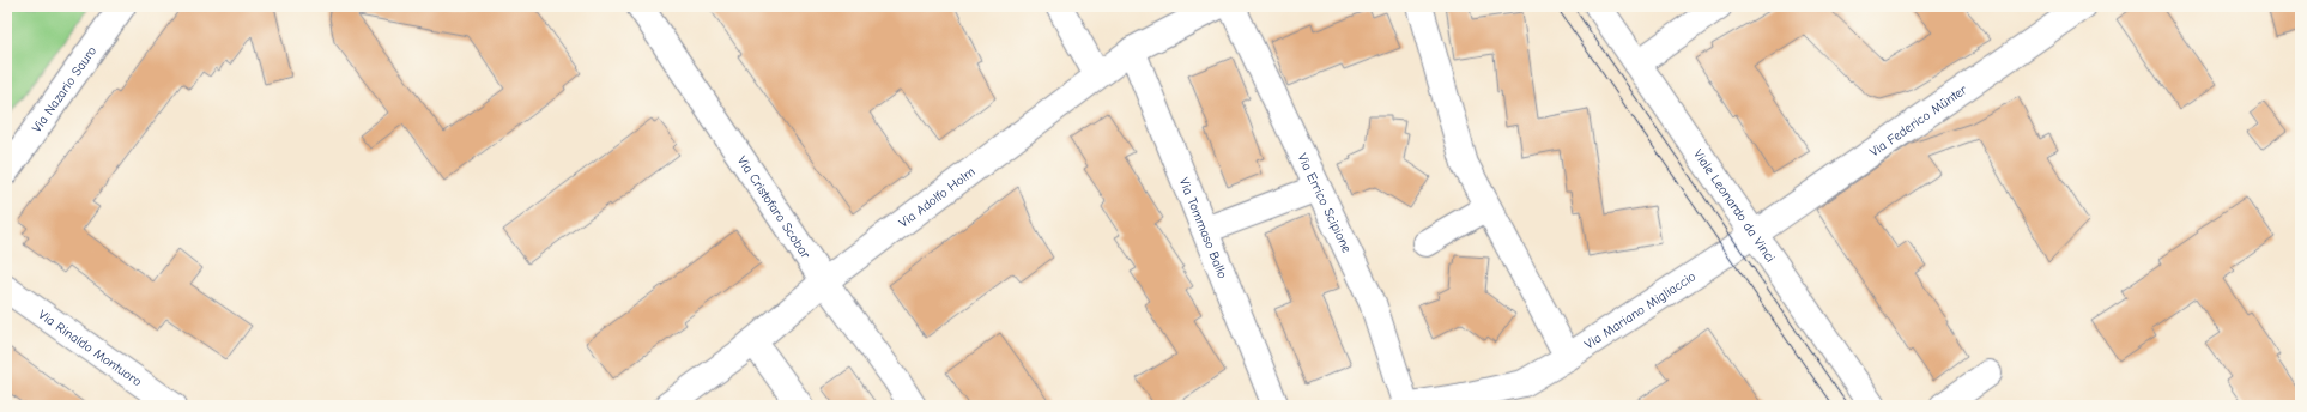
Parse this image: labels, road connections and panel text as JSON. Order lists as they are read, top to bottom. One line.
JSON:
{"streets":{"street":["Via Nazario Sauro","Via Federico Münter","Via Adolfo Holm","Via Errico Scipione","Viale Leonardo da Vinci","Via Cristofaro Scobar","Via Tommaso Ballo","Via Mariano Migliaccio","Via Rinaldo Montuoro"]},"crossings":[["Via Federico Münter","Viale Leonardo da Vinci"],["Via Federico Münter","Via Mariano Migliaccio"],["Via Adolfo Holm","Via Cristofaro Scobar"],["Via Adolfo Holm","Via Tommaso Ballo"],["Viale Leonardo da Vinci","Via Mariano Migliaccio"]]}
